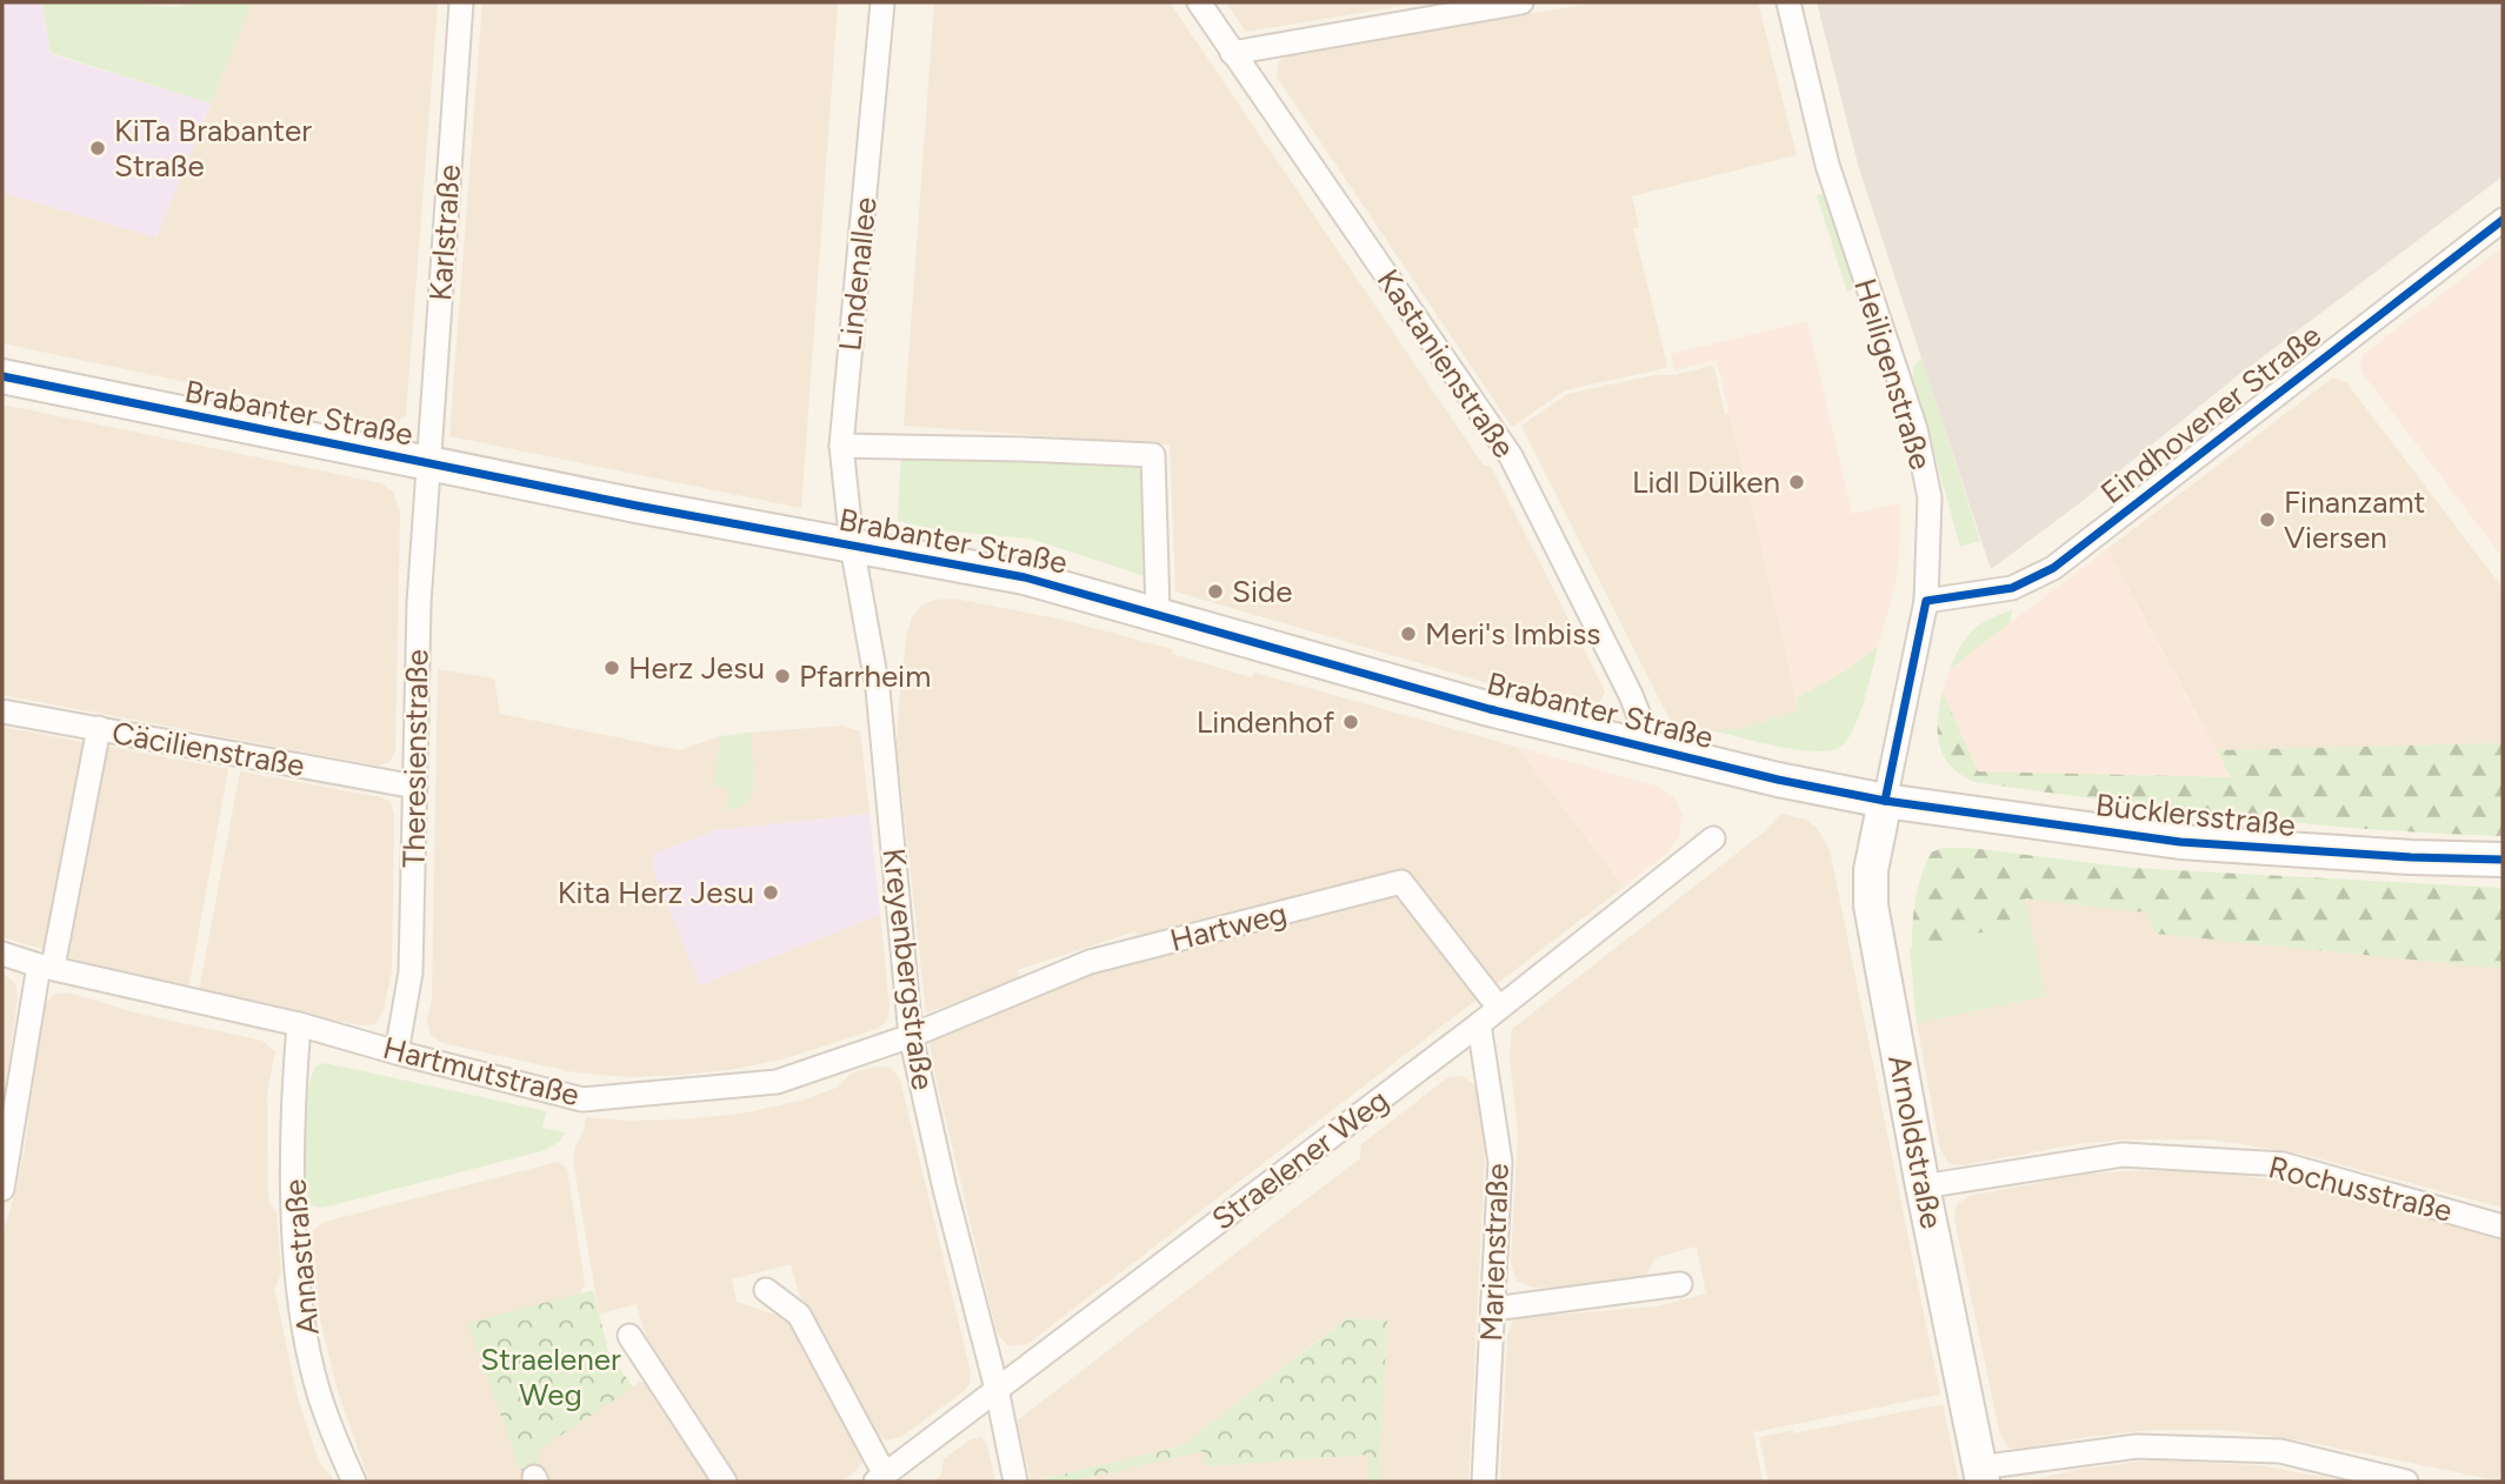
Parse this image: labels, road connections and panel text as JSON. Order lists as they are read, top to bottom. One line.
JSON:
{"streets":{"main road":["Brabanter Straße","Bücklersstraße","Arnoldstraße"],"street":["Karlstraße","Lindenallee","Kastanienstraße","Heiligenstraße","Eindhovener Straße","Cäcilienstraße","Theresienstraße","Hartweg","Kreyenbergstraße","Hartmutstraße","Straelener Weg","Rochusstraße","Marienstraße","Annastraße"]},"crossings":[["Karlstraße","Brabanter Straße"],["Karlstraße","Theresienstraße"],["Lindenallee","Brabanter Straße"],["Lindenallee","Kreyenbergstraße"],["Kastanienstraße","Brabanter Straße"],["Heiligenstraße","Brabanter Straße"],["Heiligenstraße","Eindhovener Straße"],["Heiligenstraße","Bücklersstraße"],["Heiligenstraße","Arnoldstraße"],["Brabanter Straße","Theresienstraße"],["Brabanter Straße","Bücklersstraße"],["Brabanter Straße","Kreyenbergstraße"],["Brabanter Straße","Arnoldstraße"],["Cäcilienstraße","Theresienstraße"],["Theresienstraße","Hartmutstraße"],["Bücklersstraße","Arnoldstraße"],["Hartweg","Kreyenbergstraße"],["Hartweg","Hartmutstraße"],["Hartweg","Straelener Weg"],["Kreyenbergstraße","Hartmutstraße"],["Kreyenbergstraße","Straelener Weg"],["Hartmutstraße","Annastraße"],["Arnoldstraße","Rochusstraße"],["Straelener Weg","Marienstraße"]],"parks":["Straelener Weg"],"places":["KiTa Brabanter Straße","Lidl Dülken","Finanzamt Viersen","Side","Meri's Imbiss","Herz Jesu","Pfarrheim","Lindenhof","Kita Herz Jesu"]}
